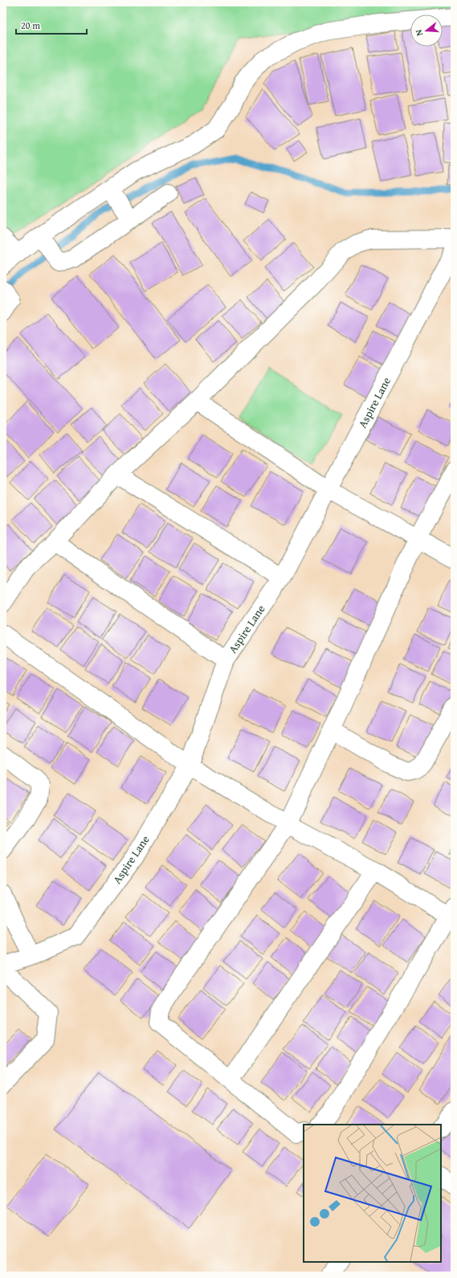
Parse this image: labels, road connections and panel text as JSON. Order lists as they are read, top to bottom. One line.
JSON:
{"streets":{"street":["Aspire Lane"]},"scale_bar":"20 m","north":"left"}
